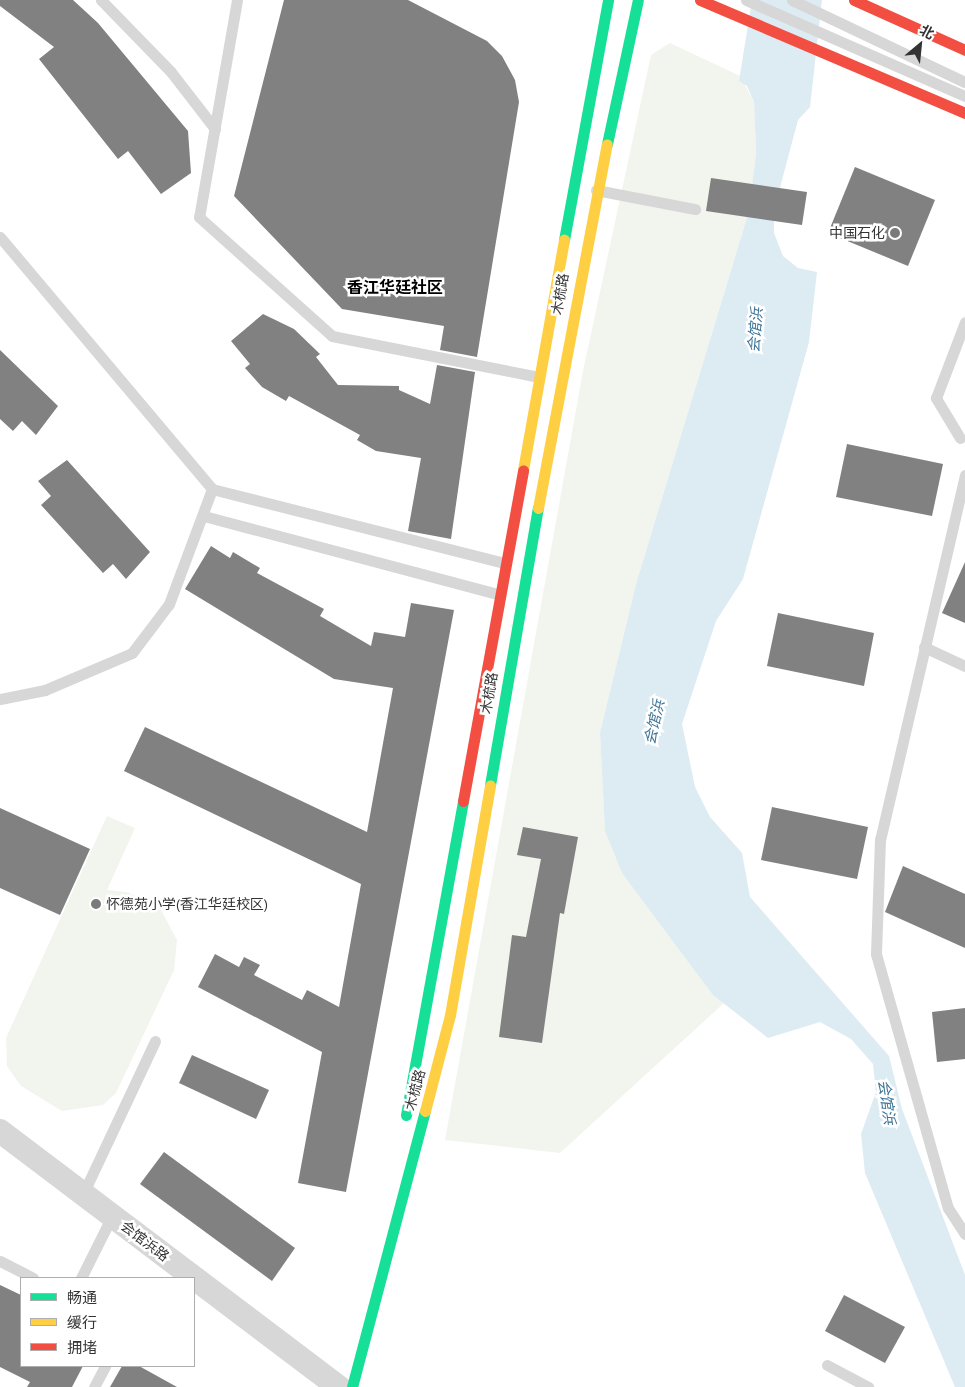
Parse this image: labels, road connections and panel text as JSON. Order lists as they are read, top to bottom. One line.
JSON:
{"streets":{"street":["木梳路","会馆浜路"]},"districts":["香江华廷社区"],"water":["会馆浜"],"places":["中国石化","怀德苑小学(香江华廷校区)"],"legend":["畅通","缓行","拥堵"],"north":"top right"}
